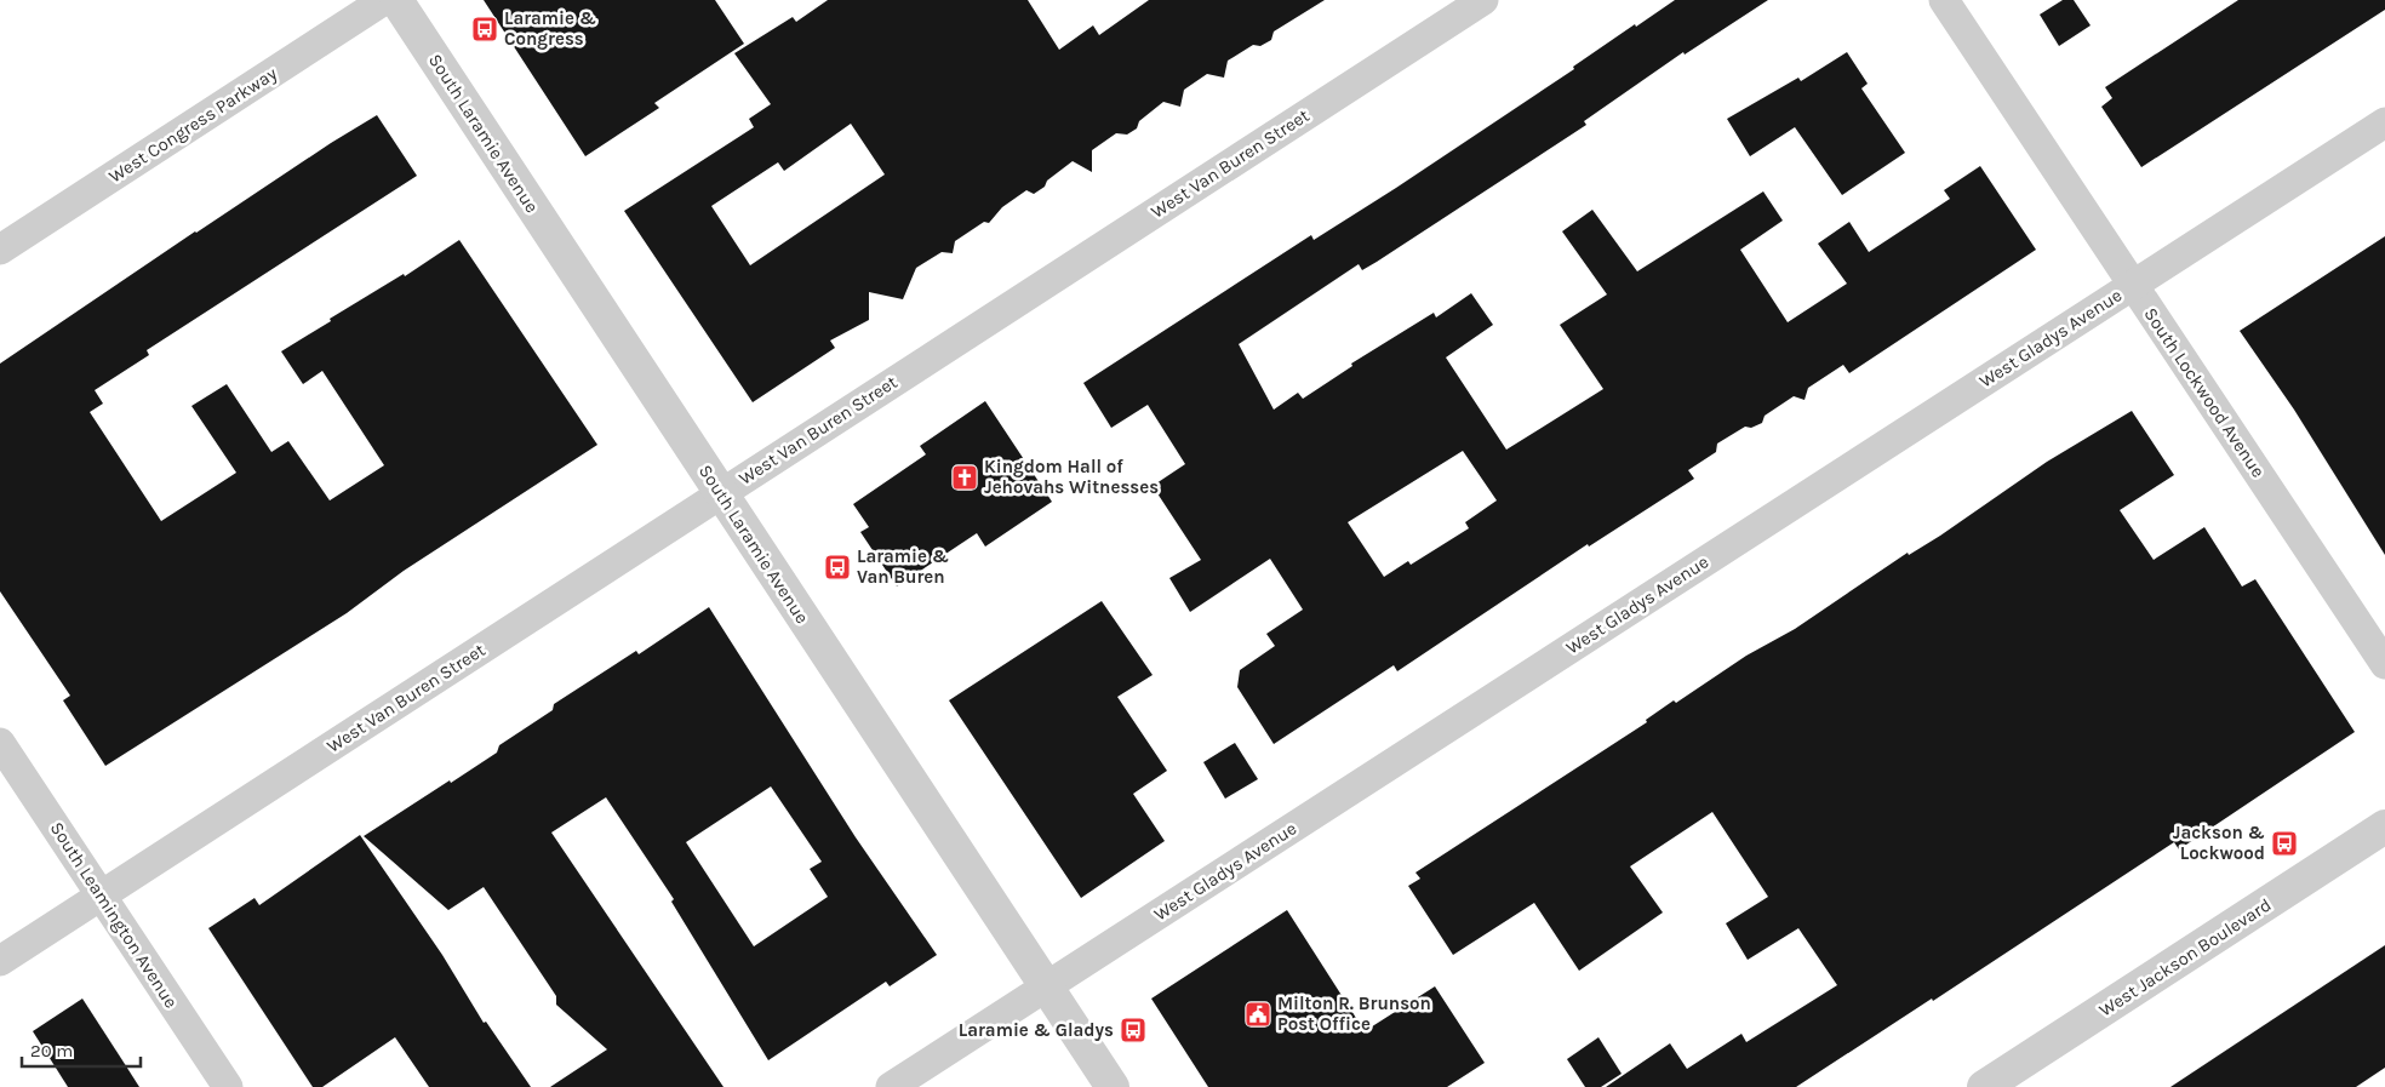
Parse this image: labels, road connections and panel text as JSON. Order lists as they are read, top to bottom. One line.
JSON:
{"streets":{"street":["West Congress Parkway","South Laramie Avenue","West Van Buren Street","West Gladys Avenue","South Lockwood Avenue","South Leamington Avenue","West Jackson Boulevard"]},"crossings":[["South Laramie Avenue","West Van Buren Street"],["South Laramie Avenue","West Gladys Avenue"],["West Van Buren Street","South Leamington Avenue"],["West Gladys Avenue","South Lockwood Avenue"]],"places":{"bus stop":["Laramie & Congress","Laramie & Van Buren","Jackson & Lockwood","Laramie & Gladys"],"church":["Kingdom Hall of Jehovahs Witnesses"],"public building":["Milton R. Brunson Post Office"]},"scale_bar":"20 m"}
